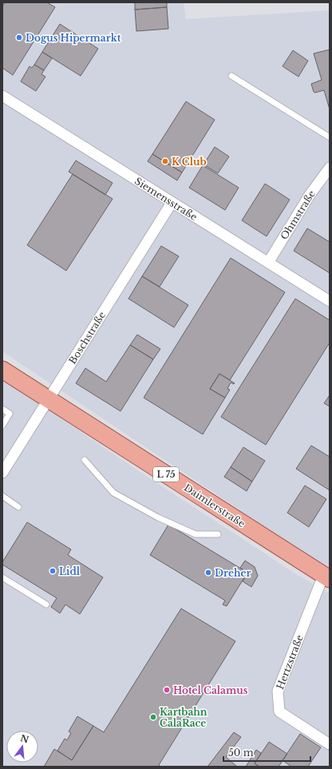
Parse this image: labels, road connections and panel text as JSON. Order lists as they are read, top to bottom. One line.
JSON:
{"streets":{"main road":["L 75","Daimlerstraße"],"street":["Siemensstraße","Ohmstraße","Boschstraße","Hertzstraße"]},"crossings":[["Siemensstraße","Ohmstraße"],["Siemensstraße","Boschstraße"],["Boschstraße","Daimlerstraße"],["Daimlerstraße","Hertzstraße"]],"places":["Dogus Hipermarkt","K Club","Lidl","Dreher","Hotel Calamus","Kartbahn CalaRace"],"scale_bar":"50 m","north":"top"}
